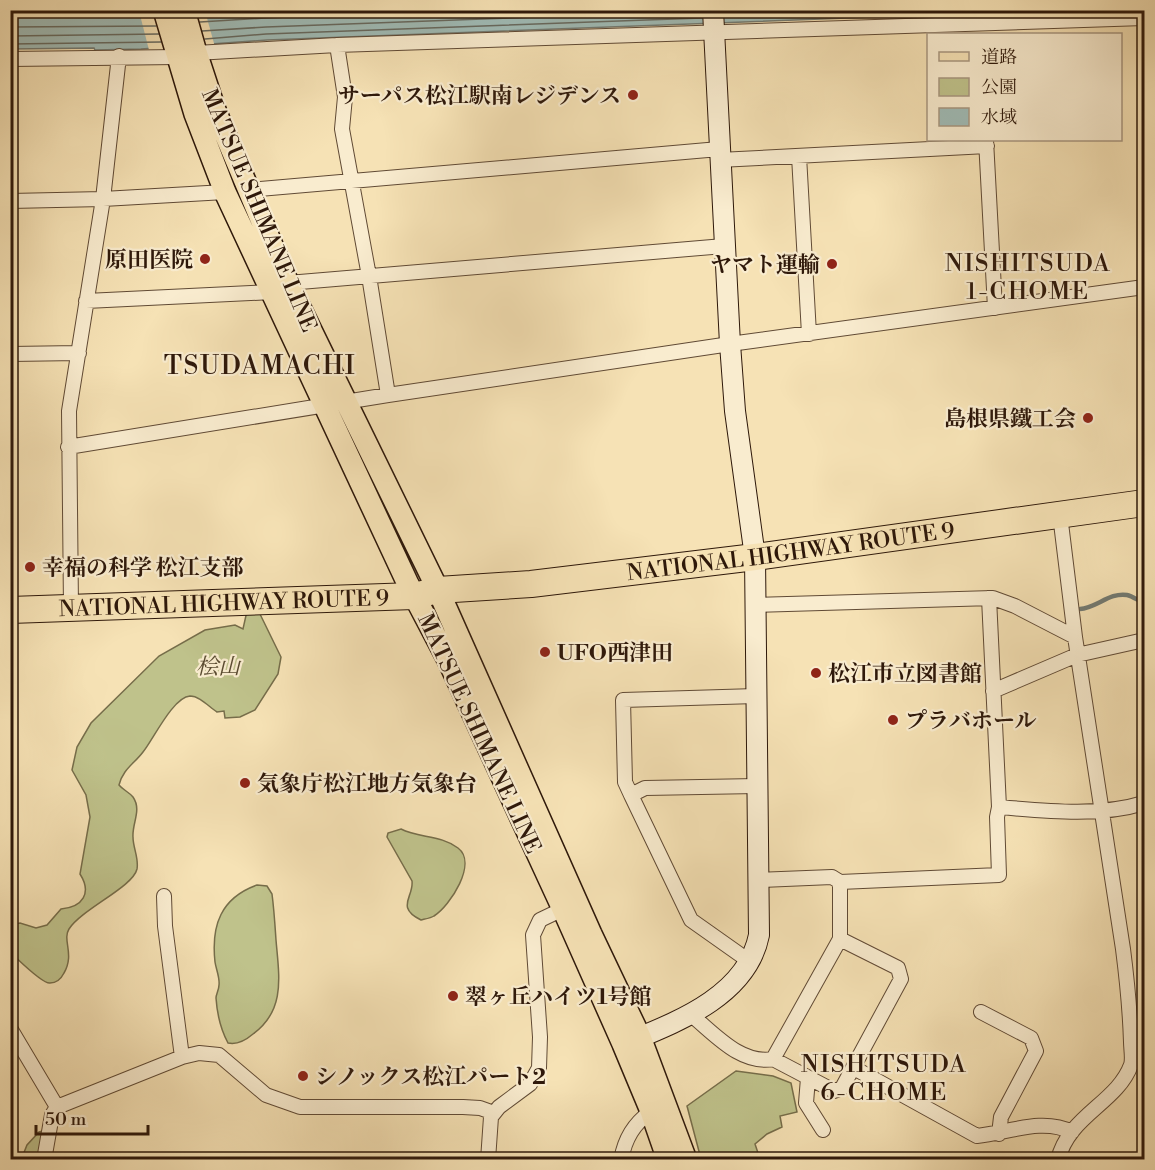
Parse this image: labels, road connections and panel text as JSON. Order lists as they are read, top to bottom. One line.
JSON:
{"streets":{"highway":["NATIONAL HIGHWAY ROUTE 9"],"main road":["MATSUE SHIMANE LINE"]},"crossings":[["MATSUE SHIMANE LINE","NATIONAL HIGHWAY ROUTE 9"]],"districts":["NISHITSUDA 1-CHOME","TSUDAMACHI","NISHITSUDA 6-CHOME"],"parks":["桧山"],"places":["サーパス松江駅南レジデンス","原田医院","ヤマト運輸","島根県鐵工会","幸福の科学 松江支部","UFO西津田","松江市立図書館","プラバホール","気象庁松江地方気象台","翠ヶ丘ハイツ1号館","シノックス松江パート2"],"legend":["道路","公園","水域"],"scale_bar":"50 m"}
